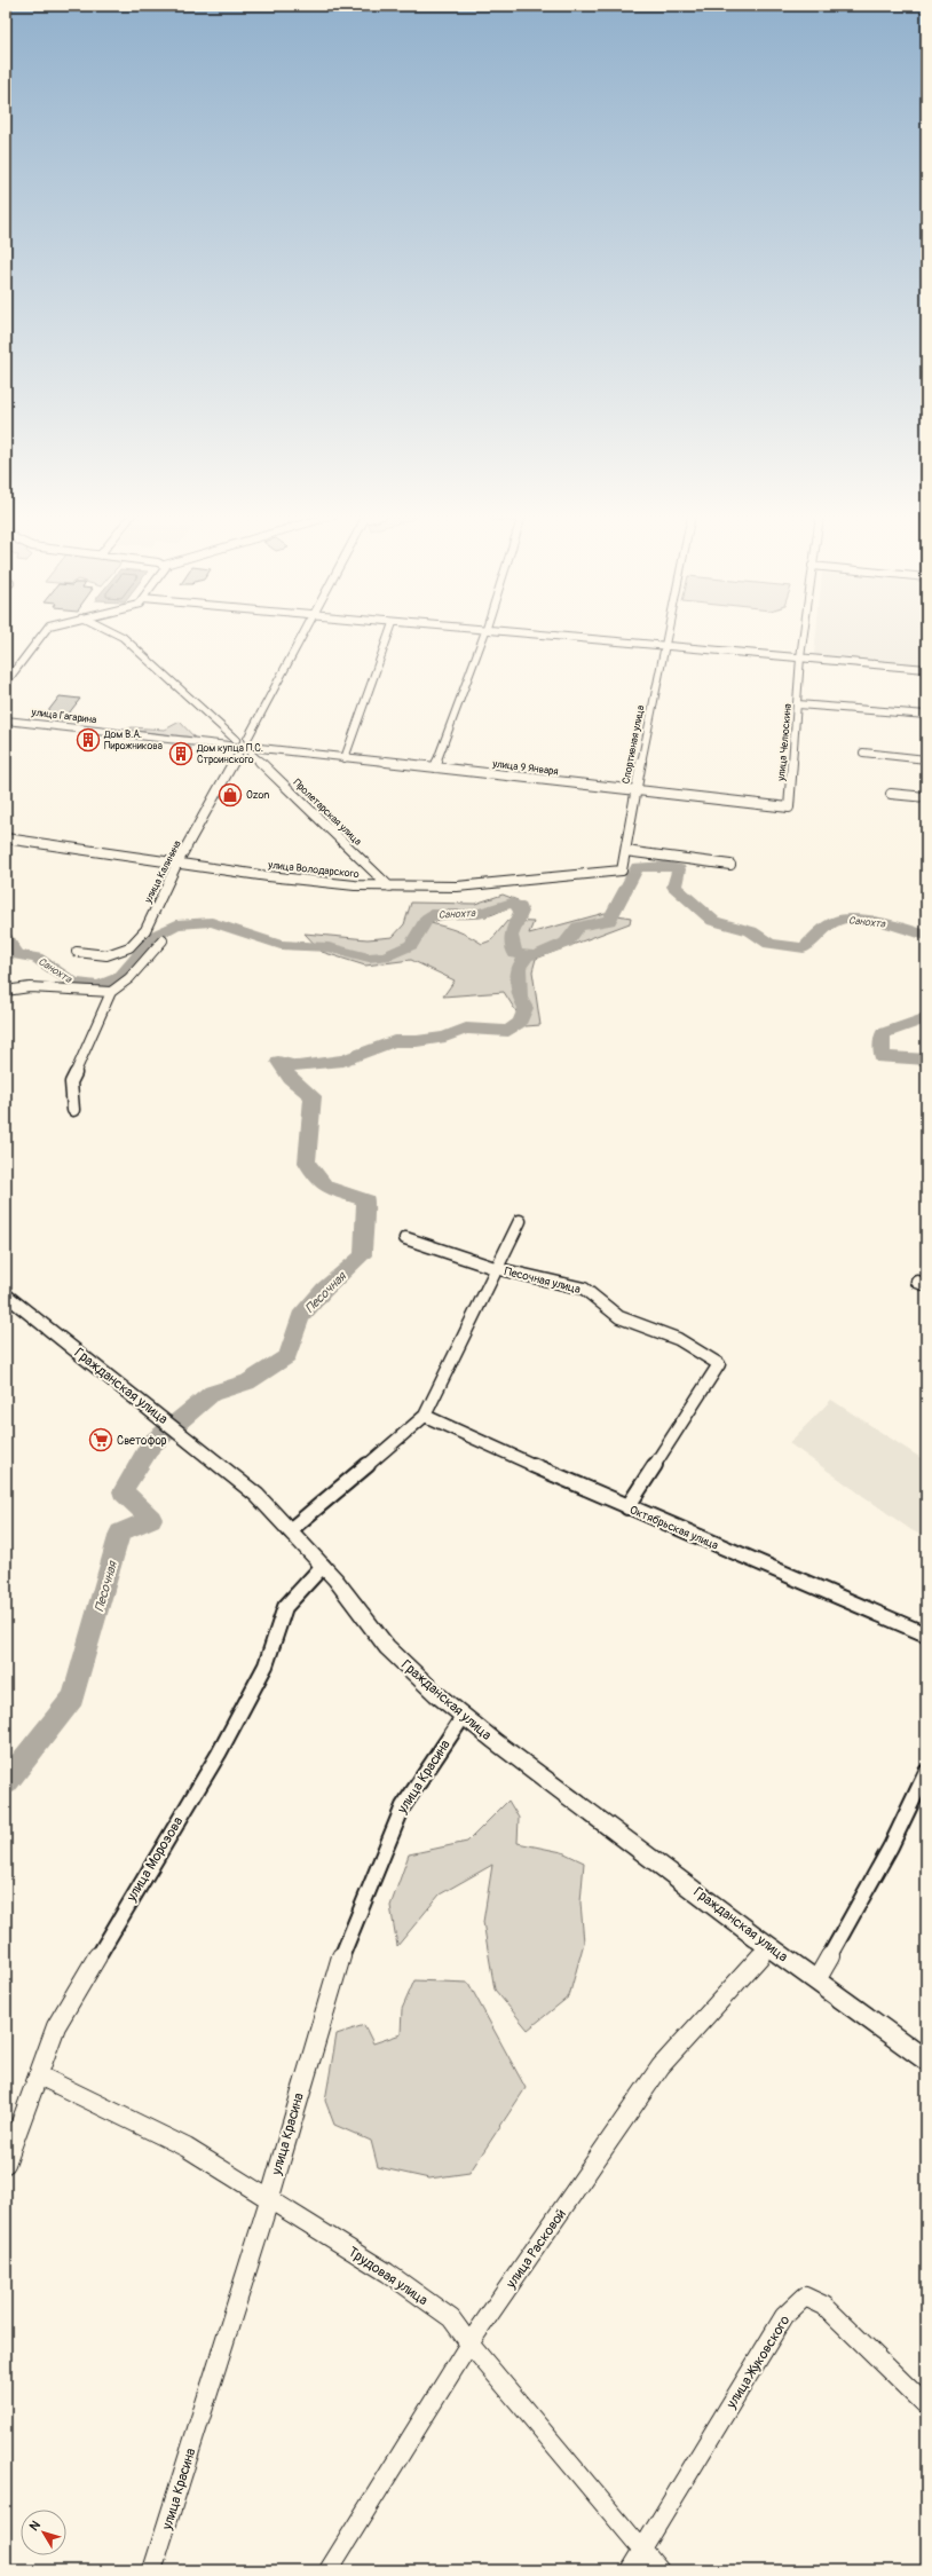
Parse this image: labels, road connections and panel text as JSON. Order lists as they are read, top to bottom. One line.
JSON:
{"streets":{"street":["улица Гагарина","улица Челюскина","Спортивная улица","улица 9 Января","Пролетарская улица","улица Володарского","улица Калинина","Песочная улица","Гражданская улица","Октябрьская улица","улица Красина","улица Морозова","улица Расковой","Трудовая улица","улица Жуковского"]},"crossings":[["улица Челюскина","улица 9 Января"],["Спортивная улица","улица 9 Января"],["Спортивная улица","улица Володарского"],["Пролетарская улица","улица Володарского"],["улица Володарского","улица Калинина"],["Песочная улица","Октябрьская улица"],["Гражданская улица","улица Красина"],["Гражданская улица","улица Морозова"],["Гражданская улица","улица Расковой"],["улица Красина","Трудовая улица"],["улица Морозова","Трудовая улица"],["улица Расковой","Трудовая улица"],["Трудовая улица","улица Жуковского"]],"water":["Санохта","Песочная"],"places":{"building":["Дом В.А. Пирожникова","Дом купца П.С. Строинского"],"shop":["Ozon"],"supermarket":["Светофор"]},"north":"top left"}
